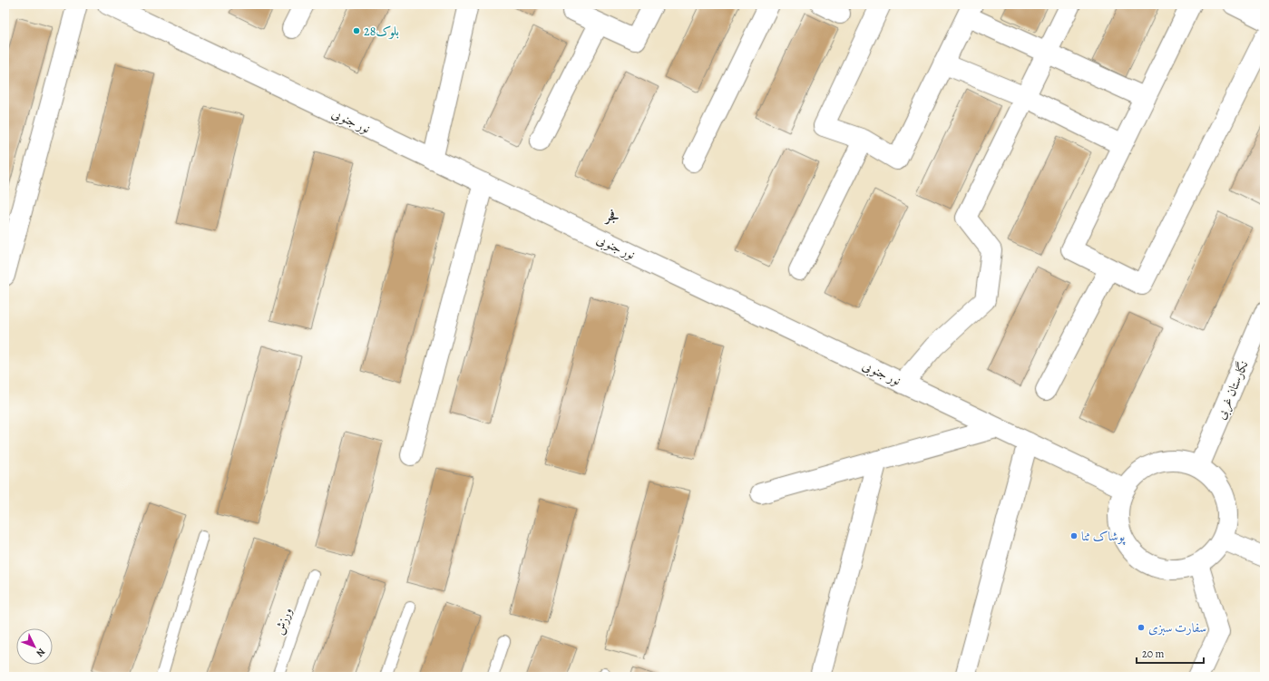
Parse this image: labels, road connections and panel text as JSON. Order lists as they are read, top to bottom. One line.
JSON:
{"streets":{"street":["نور جنوبی","نگارستان غربی"],"lane":["ورزش"]},"crossings":[["نور جنوبی","نگارستان غربی"]],"districts":["فجر"],"places":["بلوک28","پوشاک ثنا","سفارت سبزی"],"scale_bar":"20 m","north":"bottom right"}
